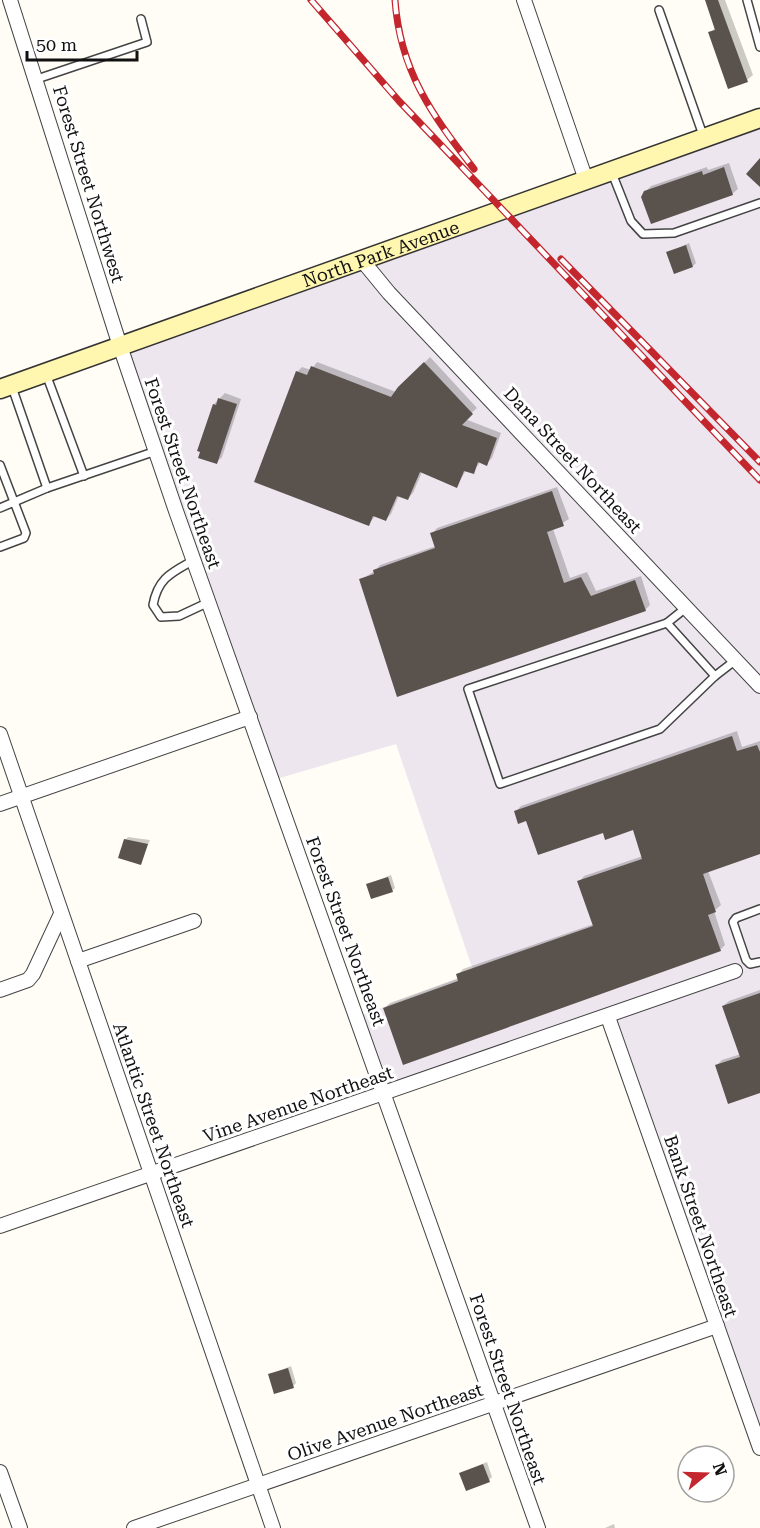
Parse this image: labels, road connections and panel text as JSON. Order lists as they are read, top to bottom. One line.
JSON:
{"streets":{"street":["Forest Street Northwest","North Park Avenue","Dana Street Northeast","Forest Street Northeast","Vine Avenue Northeast","Atlantic Street Northeast","Bank Street Northeast","Olive Avenue Northeast"]},"crossings":[["Forest Street Northwest","North Park Avenue"],["Forest Street Northwest","Forest Street Northeast"],["North Park Avenue","Dana Street Northeast"],["North Park Avenue","Forest Street Northeast"],["Forest Street Northeast","Vine Avenue Northeast"],["Forest Street Northeast","Olive Avenue Northeast"],["Vine Avenue Northeast","Atlantic Street Northeast"],["Vine Avenue Northeast","Bank Street Northeast"],["Atlantic Street Northeast","Olive Avenue Northeast"],["Bank Street Northeast","Olive Avenue Northeast"]],"scale_bar":"50 m","north":"right"}
